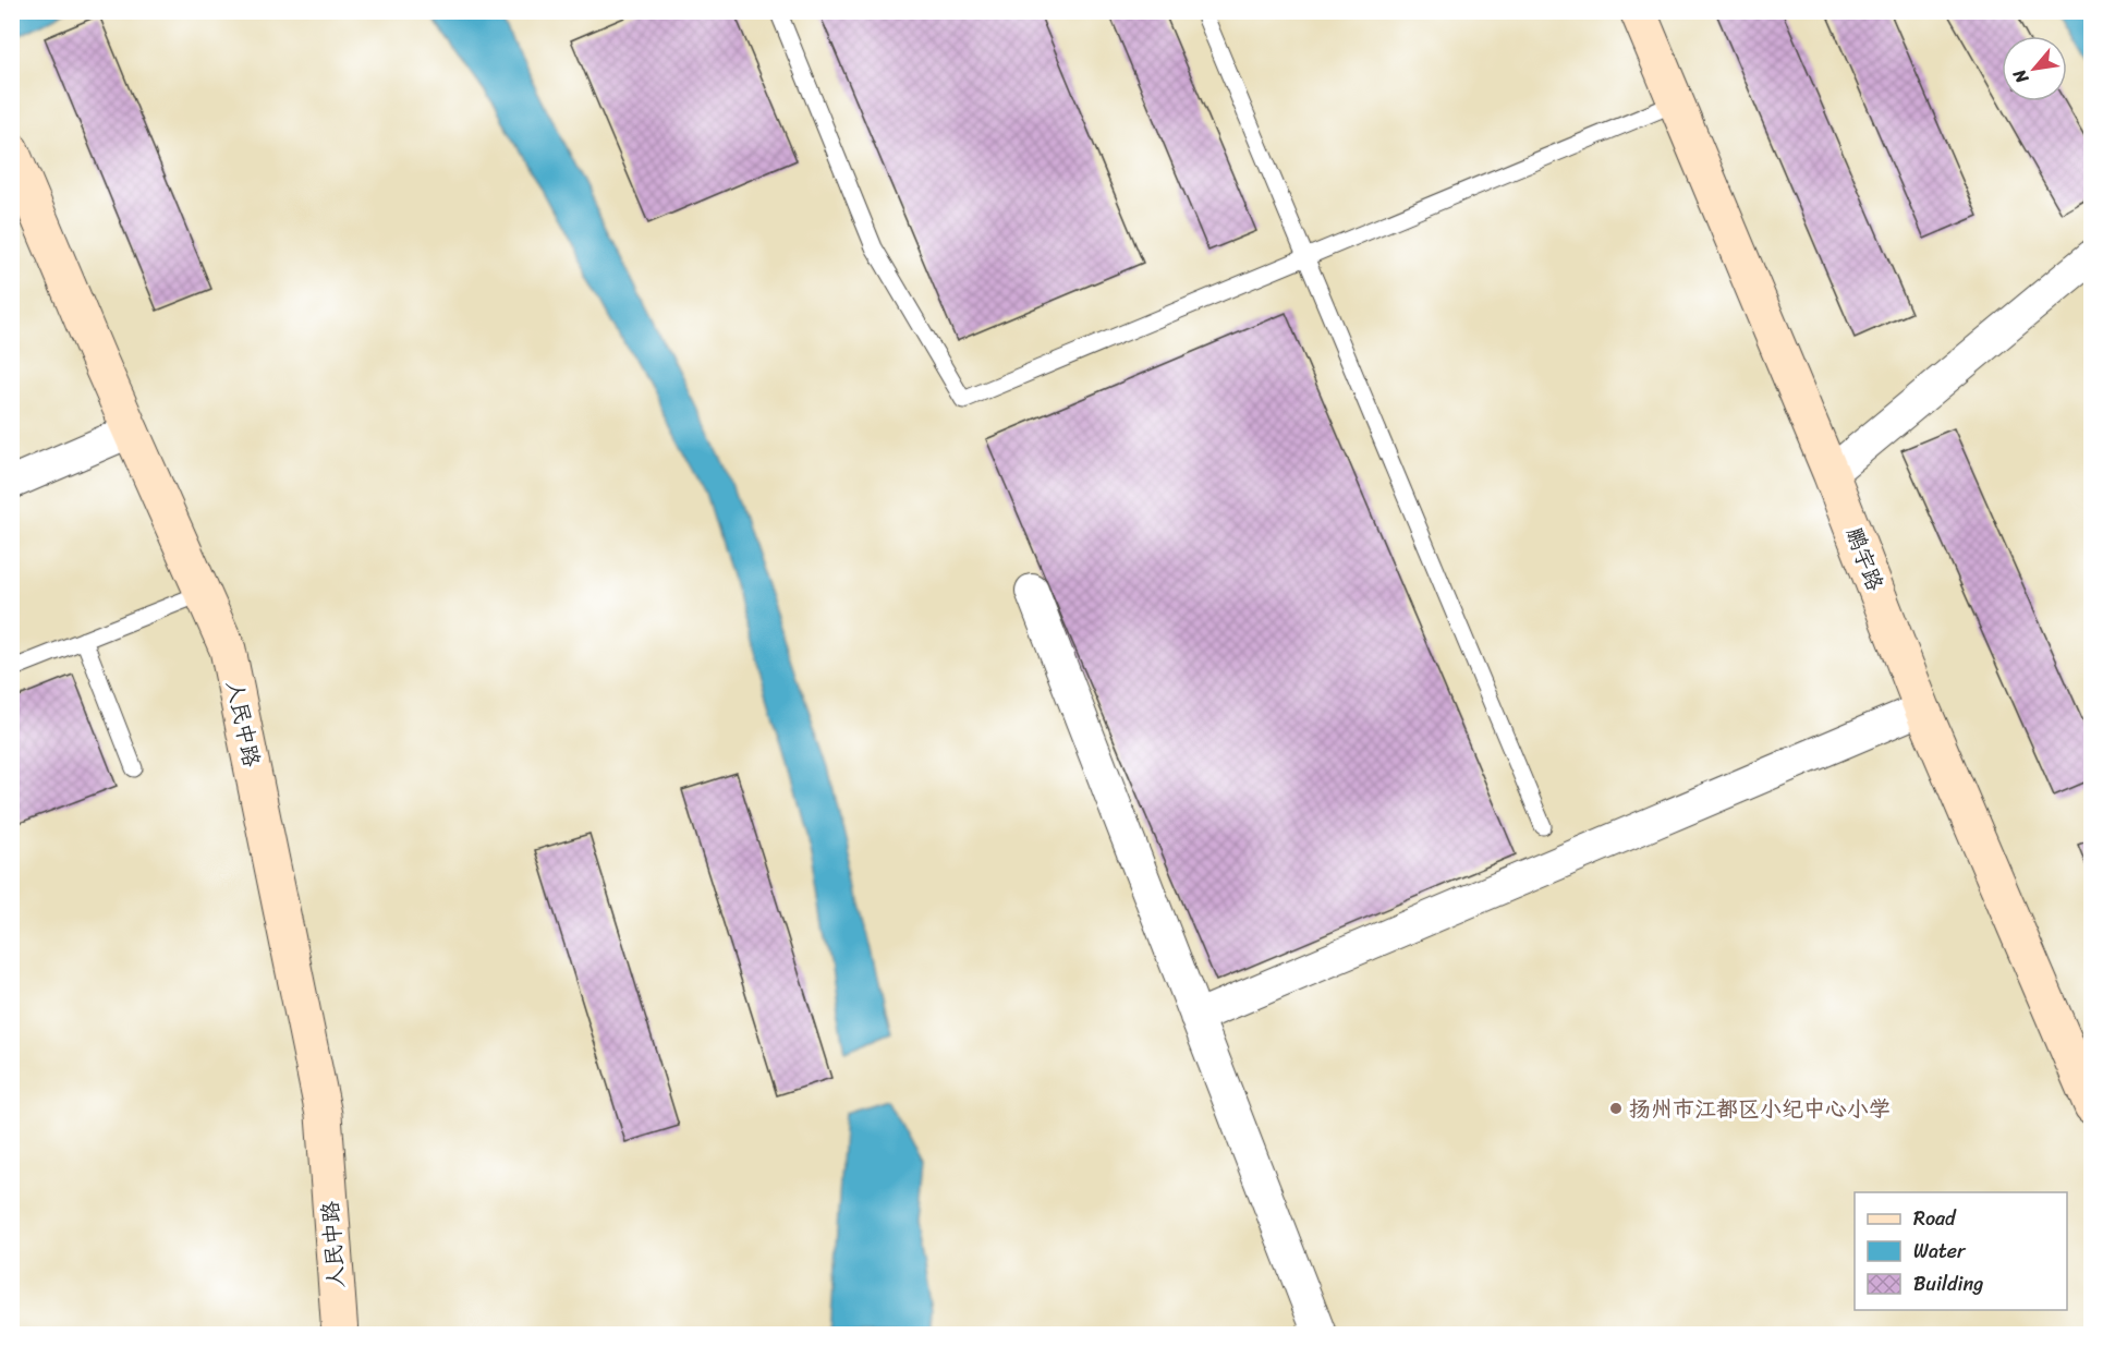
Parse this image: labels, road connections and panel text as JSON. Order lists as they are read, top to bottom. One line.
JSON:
{"streets":{"street":["鹏宇路","人民中路"]},"places":["扬州市江都区小纪中心小学"],"legend":["Road","Water","Building"],"north":"bottom left"}
